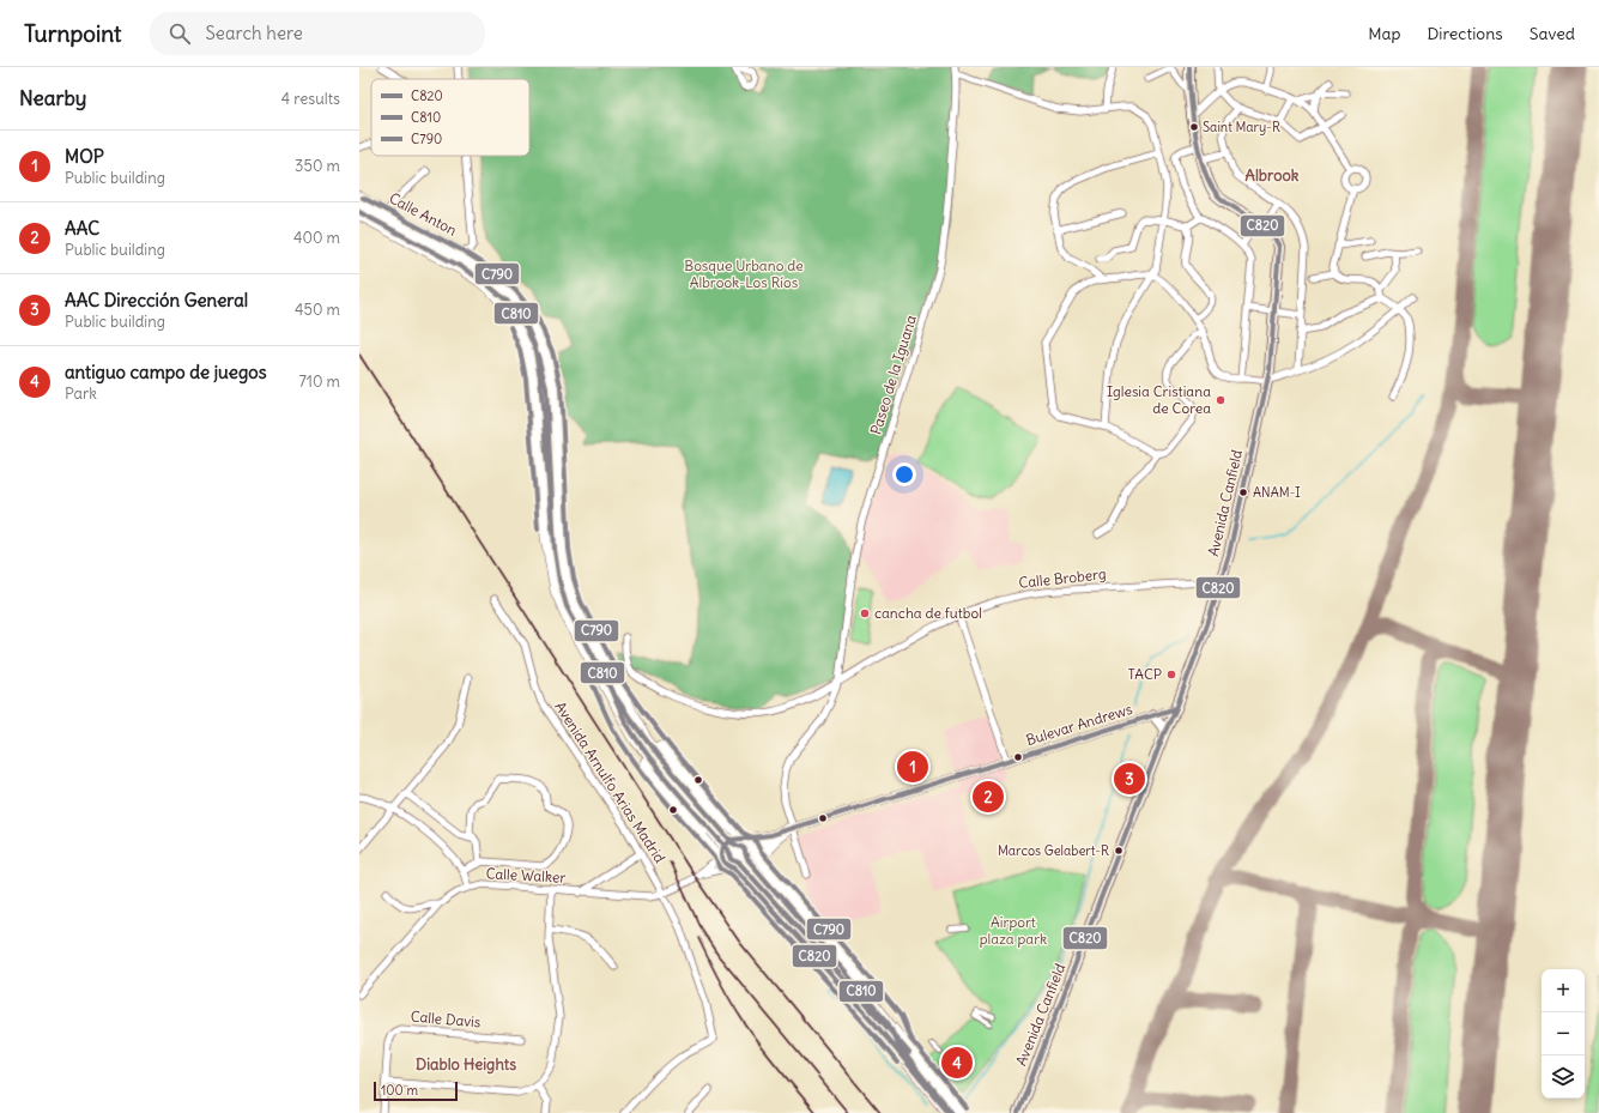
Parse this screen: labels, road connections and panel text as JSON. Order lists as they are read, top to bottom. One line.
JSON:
{"streets":{"main road":["Avenida Canfield"],"street":["Calle Anton","Paseo de la Iguana","Calle Broberg","Bulevar Andrews","Avenida Arnulfo Arias Madrid","Calle Walker","Calle Davis"]},"crossings":[["Paseo de la Iguana","Calle Broberg"],["Paseo de la Iguana","Bulevar Andrews"],["Avenida Canfield","Calle Broberg"],["Avenida Canfield","Bulevar Andrews"],["Bulevar Andrews","Calle Walker"],["Avenida Arnulfo Arias Madrid","Calle Walker"]],"districts":["Albrook","Diablo Heights"],"parks":["Bosque Urbano de Albrook-Los Ríos","Airport plaza park"],"places":["Saint Mary-R","Iglesia Cristiana de Corea","ANAM-I","cancha de futbol","TACP","Marcos Gelabert-R"],"lines":["transit line C820","transit line C790","transit line C810"],"legend":["C820","C810","C790"],"scale_bar":"100 m","page":{"header":"Turnpoint","search":"Search here","nav":["Map","Directions","Saved"],"heading":["Nearby","4 results"],"list":[{"mark":"1","name":"MOP","note":"Public building","value":"350 m"},{"mark":"2","name":"AAC","note":"Public building","value":"400 m"},{"mark":"3","name":"AAC Dirección General","note":"Public building","value":"450 m"},{"mark":"4","name":"antiguo campo de juegos","note":"Park","value":"710 m"}],"pins":["1","3","2","4"],"map_buttons":["+","−"],"scale":"100 m"}}
